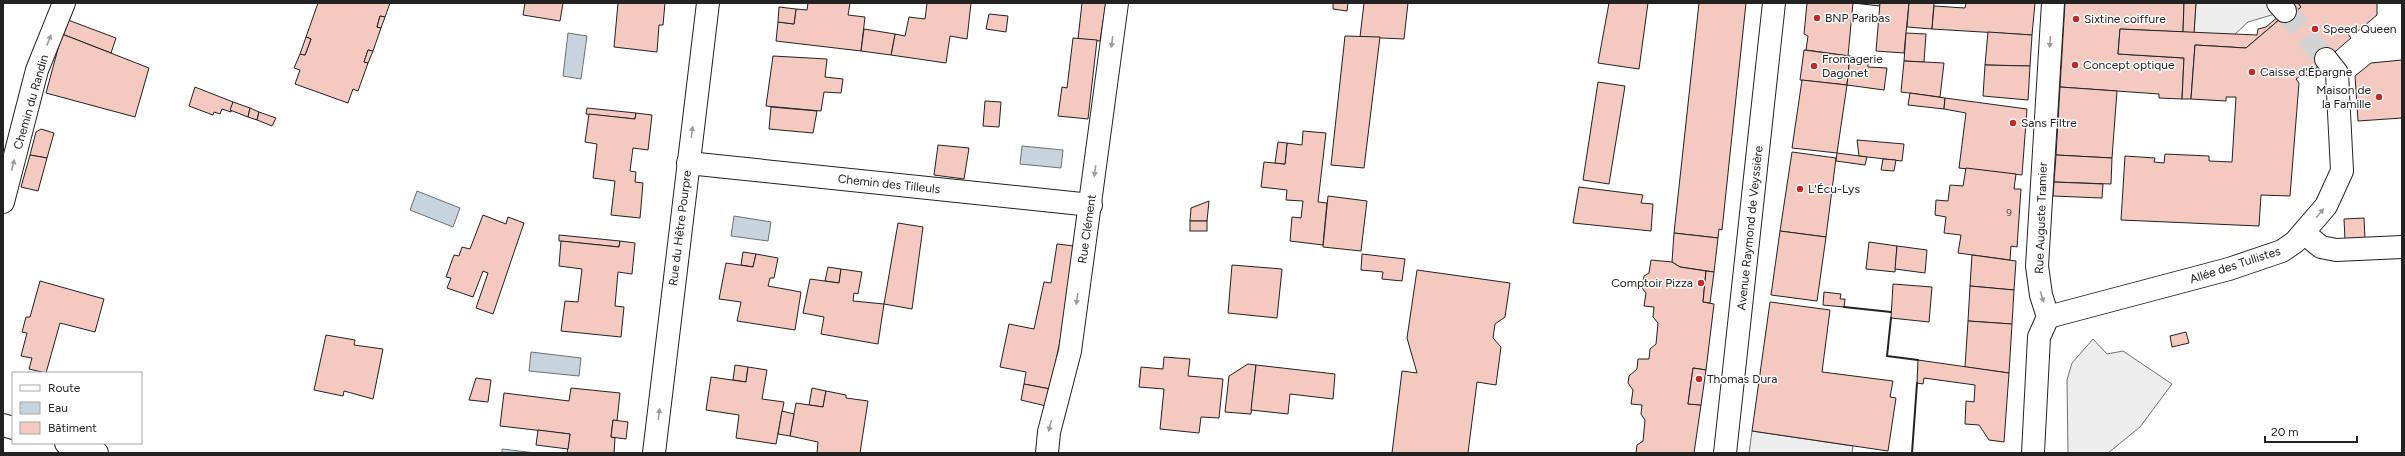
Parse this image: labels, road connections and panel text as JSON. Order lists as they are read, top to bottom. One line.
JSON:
{"streets":{"street":["Chemin du Randin","Chemin des Tilleuls","Rue Auguste Tramier","Rue du Hêtre Pourpre","Avenue Raymond de Veyssière","Rue Clément","Allée des Tullistes"]},"crossings":[["Chemin des Tilleuls","Rue du Hêtre Pourpre"],["Chemin des Tilleuls","Rue Clément"],["Rue Auguste Tramier","Allée des Tullistes"]],"one_way":["Chemin du Randin","Rue Auguste Tramier","Rue du Hêtre Pourpre","Rue Clément","Allée des Tullistes"],"places":["BNP Paribas","Sixtine coiffure","Speed Queen","Concept optique","Fromagerie Dagonet","Caisse d'Épargne","Maison de la Famille","Sans Filtre","L'Écu-Lys","Comptoir Pizza","Thomas Dura"],"house_numbers":["9"],"legend":["Route","Eau","Bâtiment"],"scale_bar":"20 m"}
